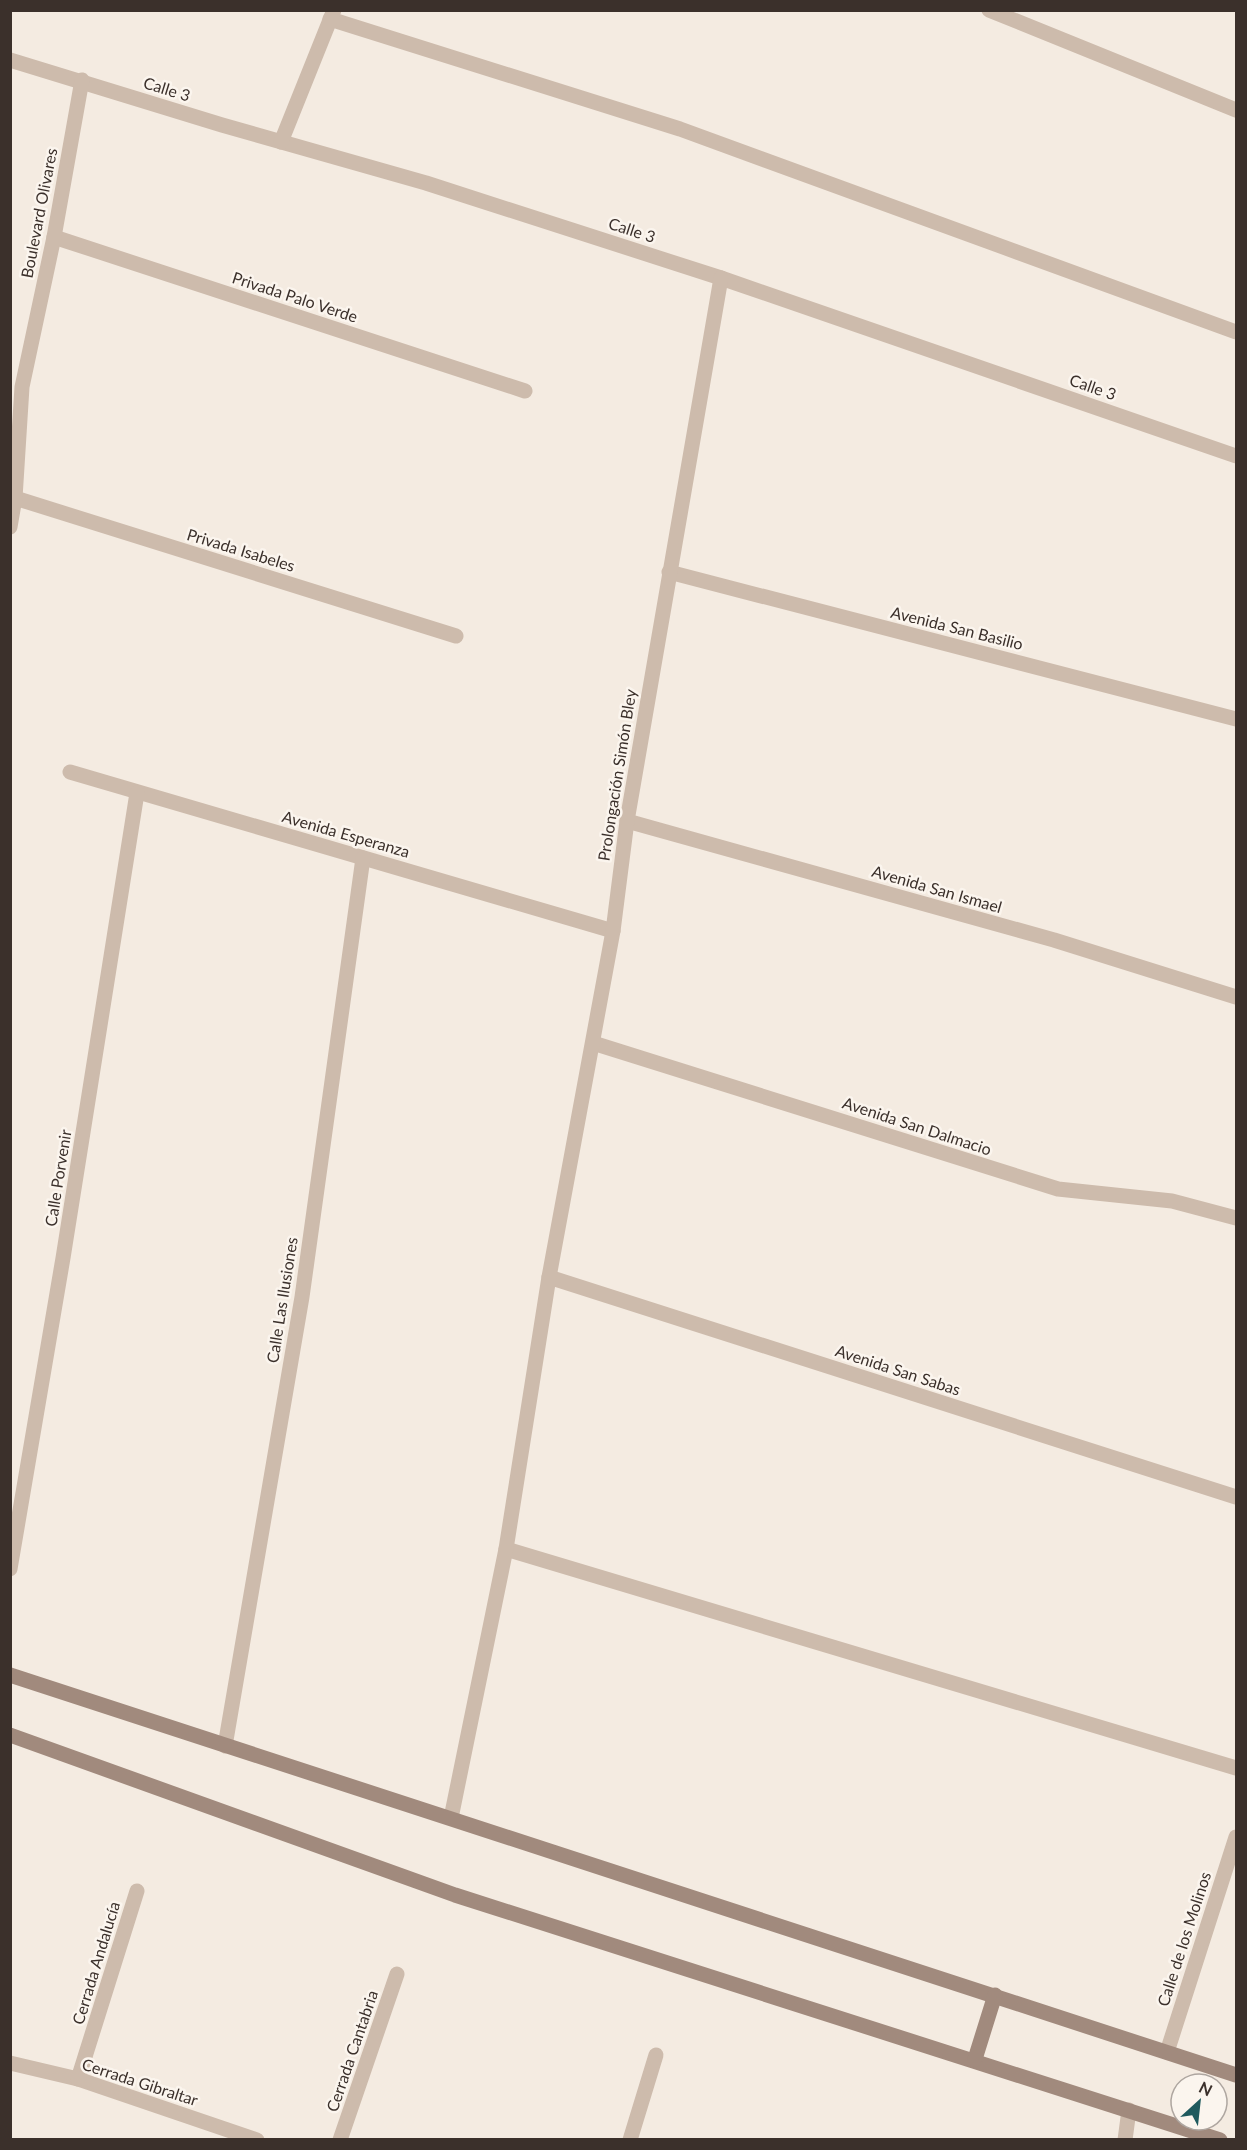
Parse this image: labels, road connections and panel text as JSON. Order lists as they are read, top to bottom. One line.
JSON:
{"streets":{"street":["Calle 3","Boulevard Olivares","Privada Palo Verde","Privada Isabeles","Avenida San Basilio","Prolongación Simón Bley","Avenida Esperanza","Avenida San Ismael","Avenida San Dalmacio","Calle Porvenir","Calle Las Ilusiones","Avenida San Sabas","Calle de los Molinos","Cerrada Andalucía","Cerrada Cantabria","Cerrada Gibraltar"]},"crossings":[["Calle 3","Boulevard Olivares"],["Calle 3","Prolongación Simón Bley"],["Boulevard Olivares","Privada Palo Verde"],["Boulevard Olivares","Privada Isabeles"],["Avenida San Basilio","Prolongación Simón Bley"],["Prolongación Simón Bley","Avenida Esperanza"],["Prolongación Simón Bley","Avenida San Ismael"],["Prolongación Simón Bley","Avenida San Dalmacio"],["Prolongación Simón Bley","Avenida San Sabas"],["Avenida Esperanza","Calle Porvenir"],["Avenida Esperanza","Calle Las Ilusiones"],["Cerrada Andalucía","Cerrada Gibraltar"]],"north":"top right"}
